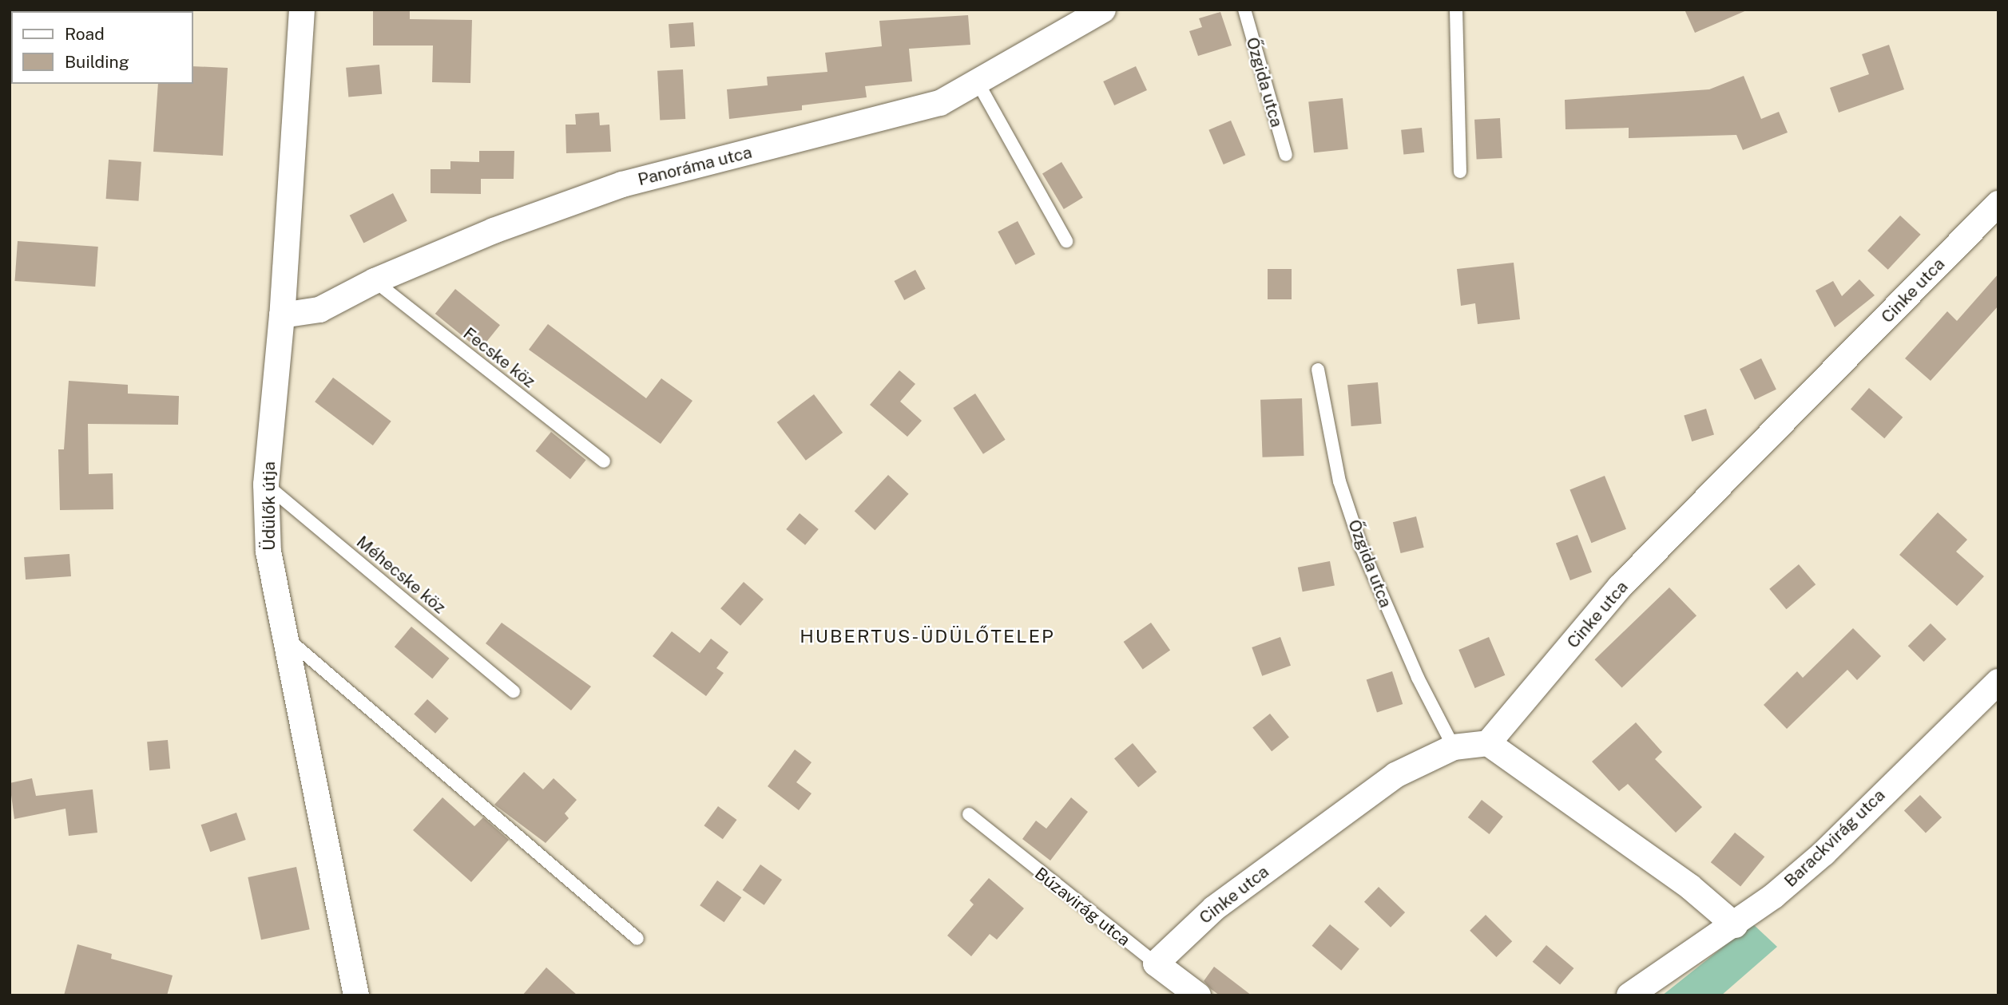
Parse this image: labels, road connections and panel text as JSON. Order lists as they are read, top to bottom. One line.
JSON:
{"streets":{"street":["Panoráma utca","Cinke utca","Üdülők útja","Barackvirág utca","Búzavirág utca"],"lane":["Őzgida utca","Fecske köz","Méhecske köz"]},"crossings":[["Őzgida utca","Cinke utca"],["Panoráma utca","Fecske köz"],["Panoráma utca","Üdülők útja"],["Cinke utca","Búzavirág utca"],["Üdülők útja","Méhecske köz"]],"districts":["HUBERTUS-ÜDÜLŐTELEP"],"legend":["Road","Building"]}
